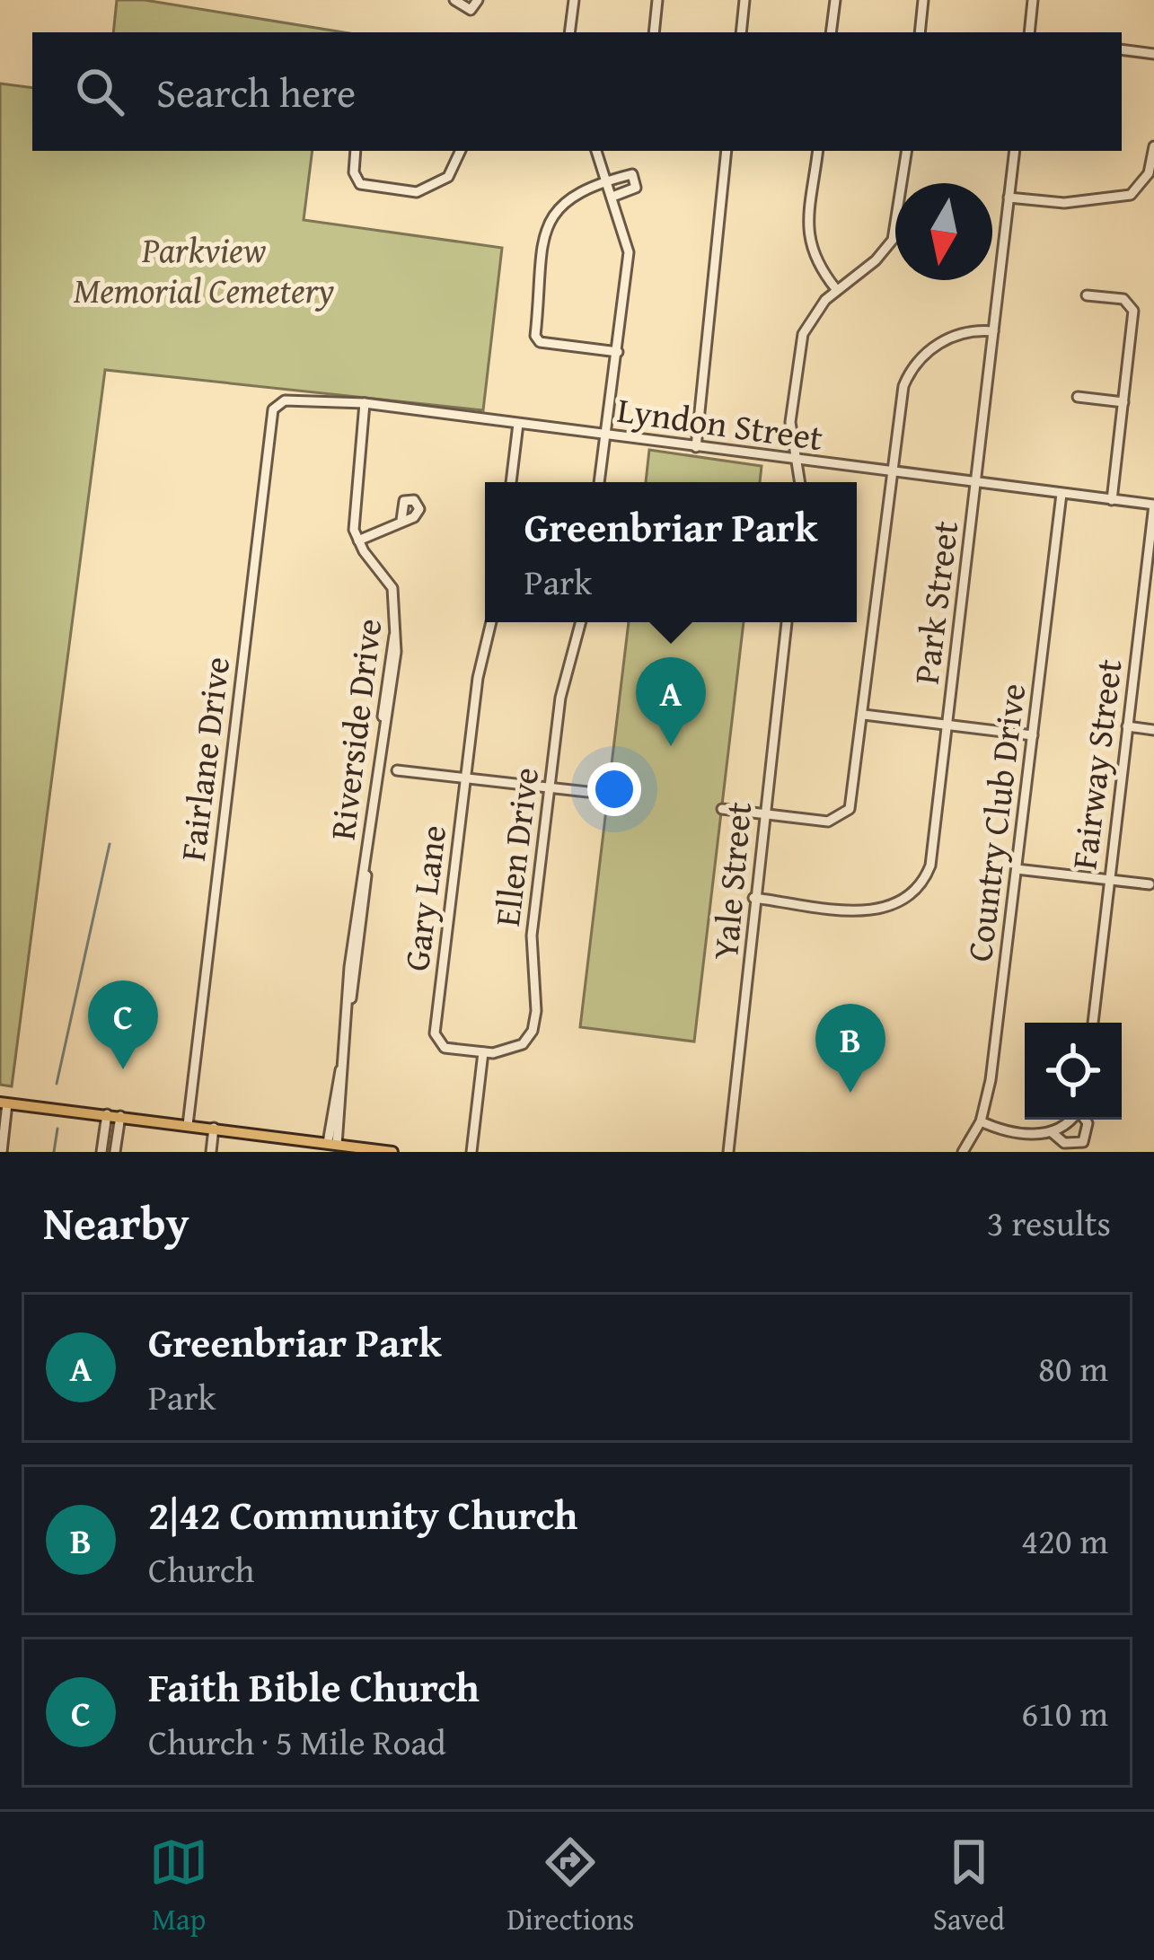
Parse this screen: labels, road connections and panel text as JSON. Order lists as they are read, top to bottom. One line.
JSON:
{"streets":{"street":["Lyndon Street","Park Street","Riverside Drive","Fairlane Drive","Fairway Street","Country Club Drive","Ellen Drive","Yale Street","Gary Lane"]},"crossings":[["Lyndon Street","Park Street"],["Lyndon Street","Fairlane Drive"],["Lyndon Street","Fairway Street"],["Lyndon Street","Country Club Drive"],["Park Street","Yale Street"],["Ellen Drive","Gary Lane"]],"parks":["Parkview Memorial Cemetery"],"north":"bottom","page":{"search":"Search here","popup":["Greenbriar Park","Park"],"pins":["A","C","B"],"heading":["Nearby","3 results"],"list":[{"mark":"A","name":"Greenbriar Park","note":"Park","value":"80 m"},{"mark":"B","name":"2|42 Community Church","note":"Church","value":"420 m"},{"mark":"C","name":"Faith Bible Church","note":"Church · 5 Mile Road","value":"610 m"}],"nav":["Map","Directions","Saved"]}}
